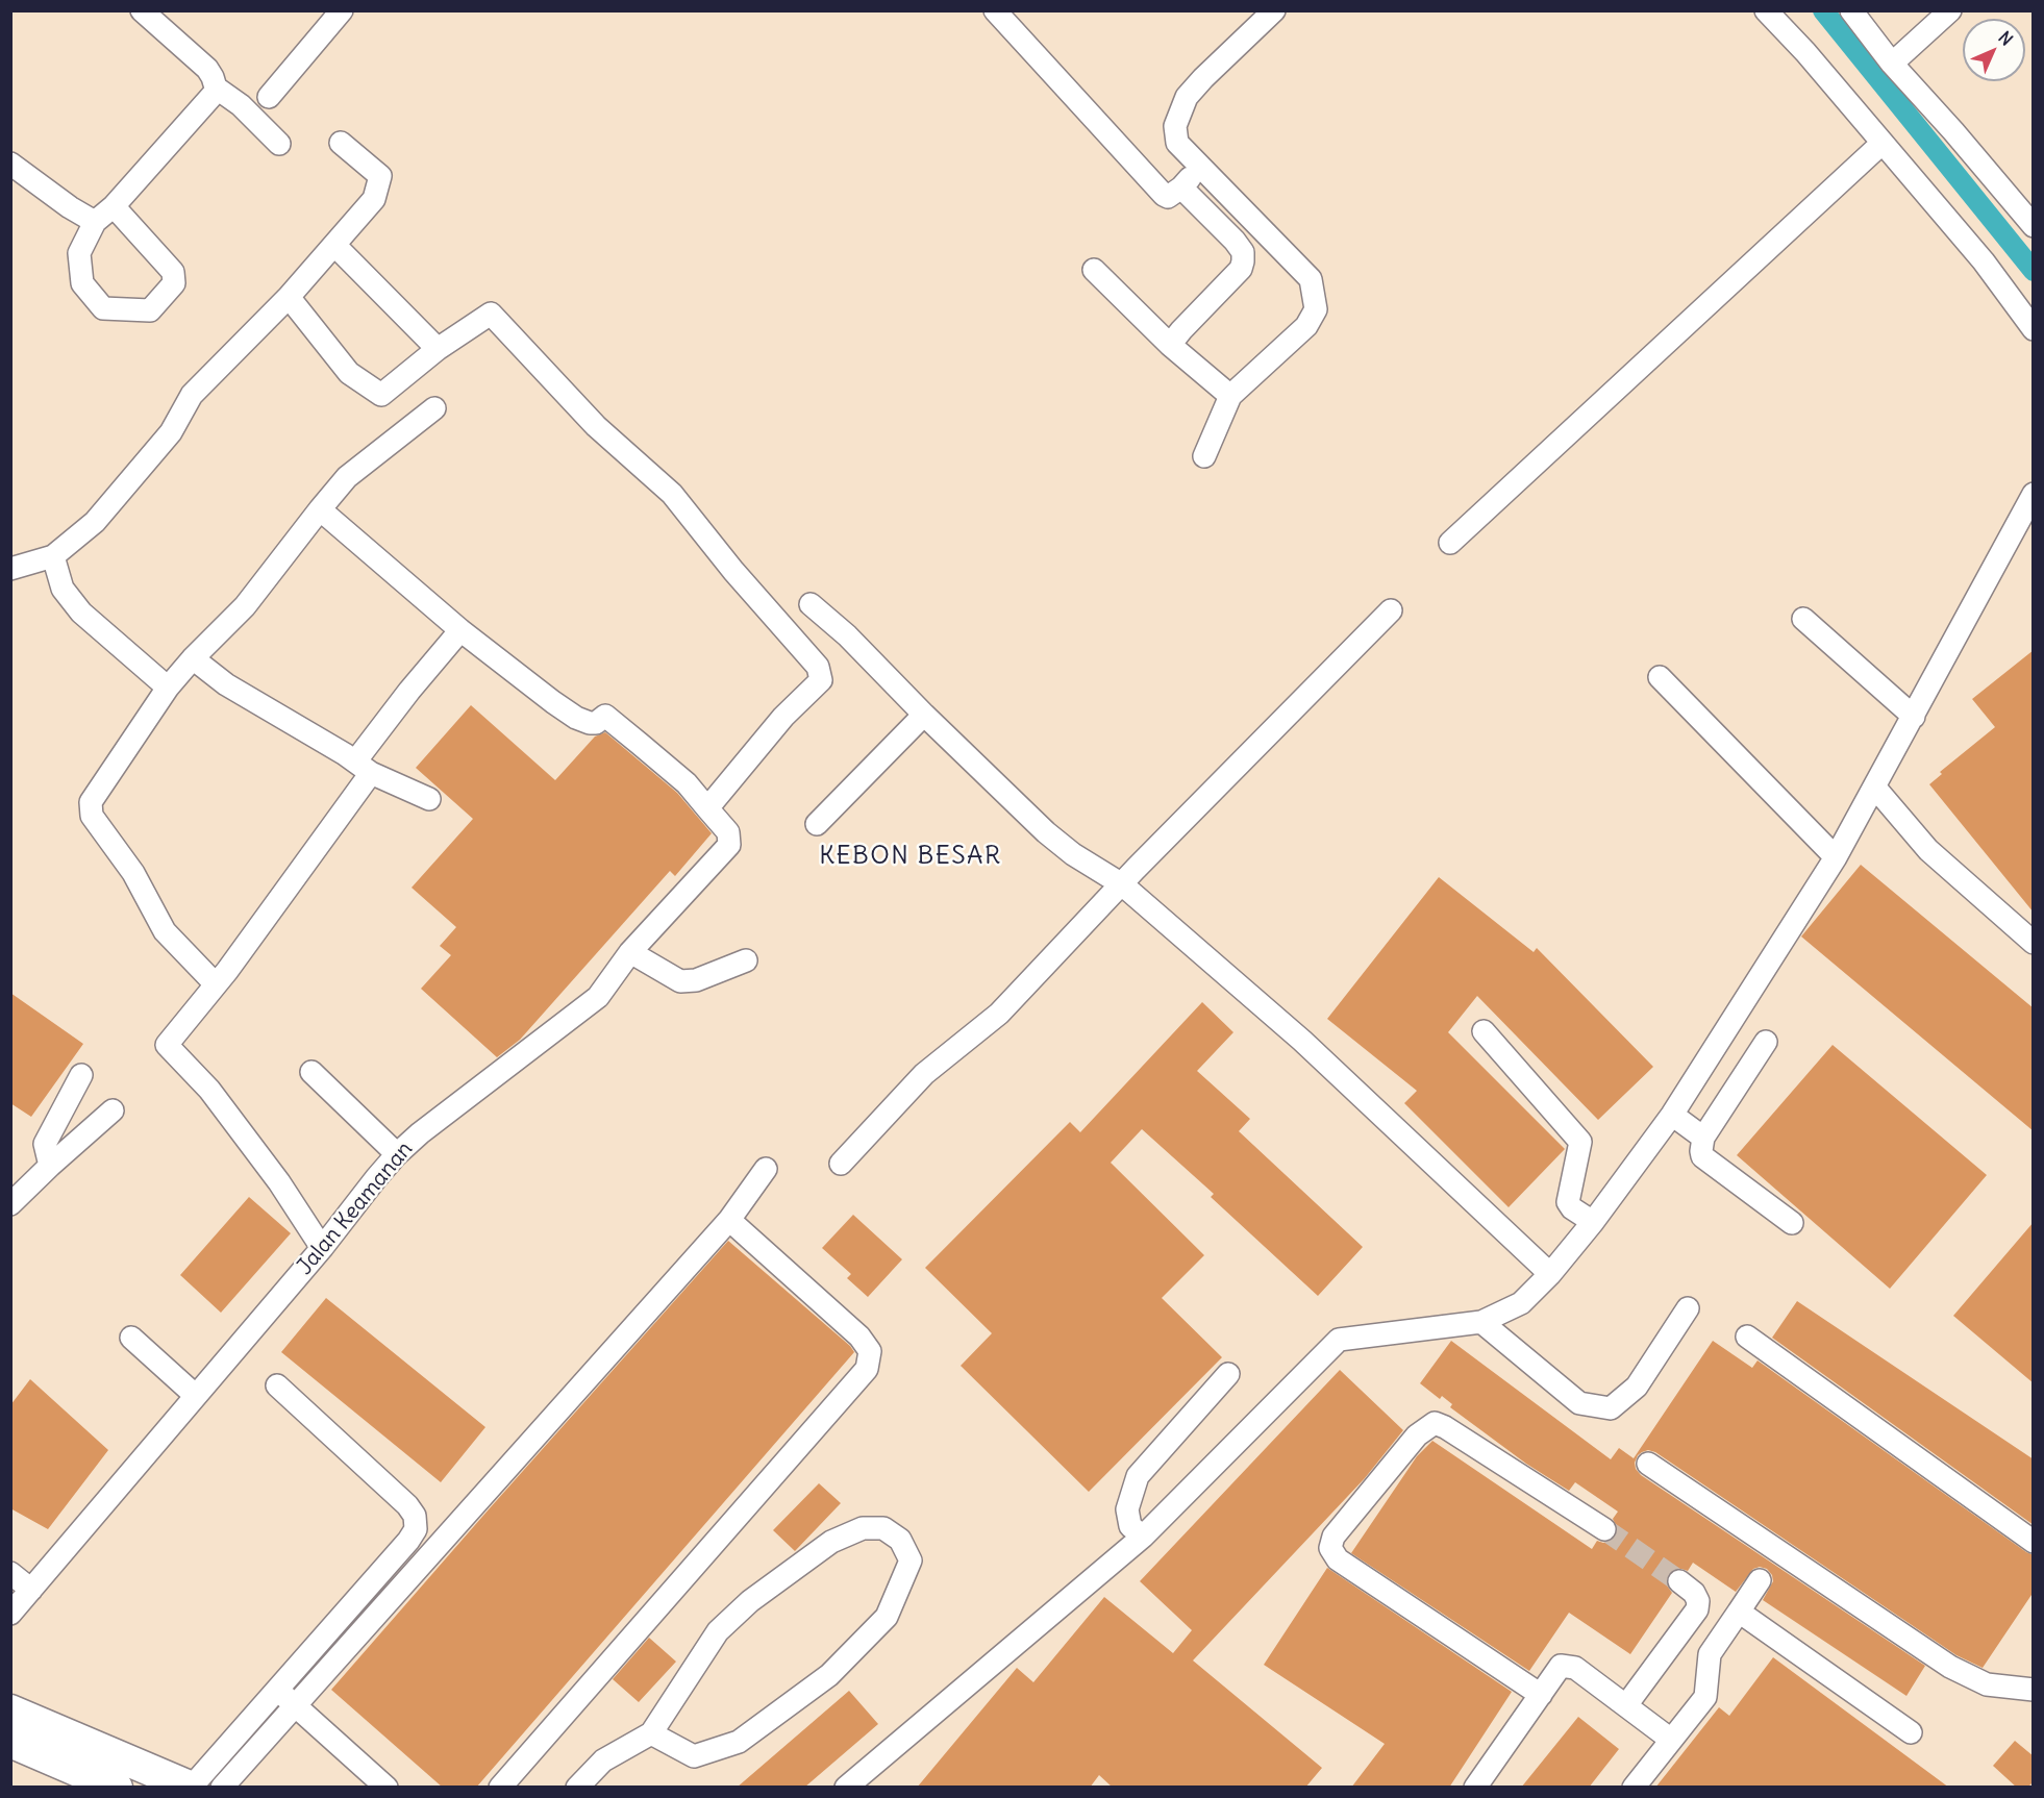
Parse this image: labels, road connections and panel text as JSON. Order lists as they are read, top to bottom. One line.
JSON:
{"streets":{"street":["Jalan Keamanan"]},"districts":["KEBON BESAR"],"north":"top right"}
